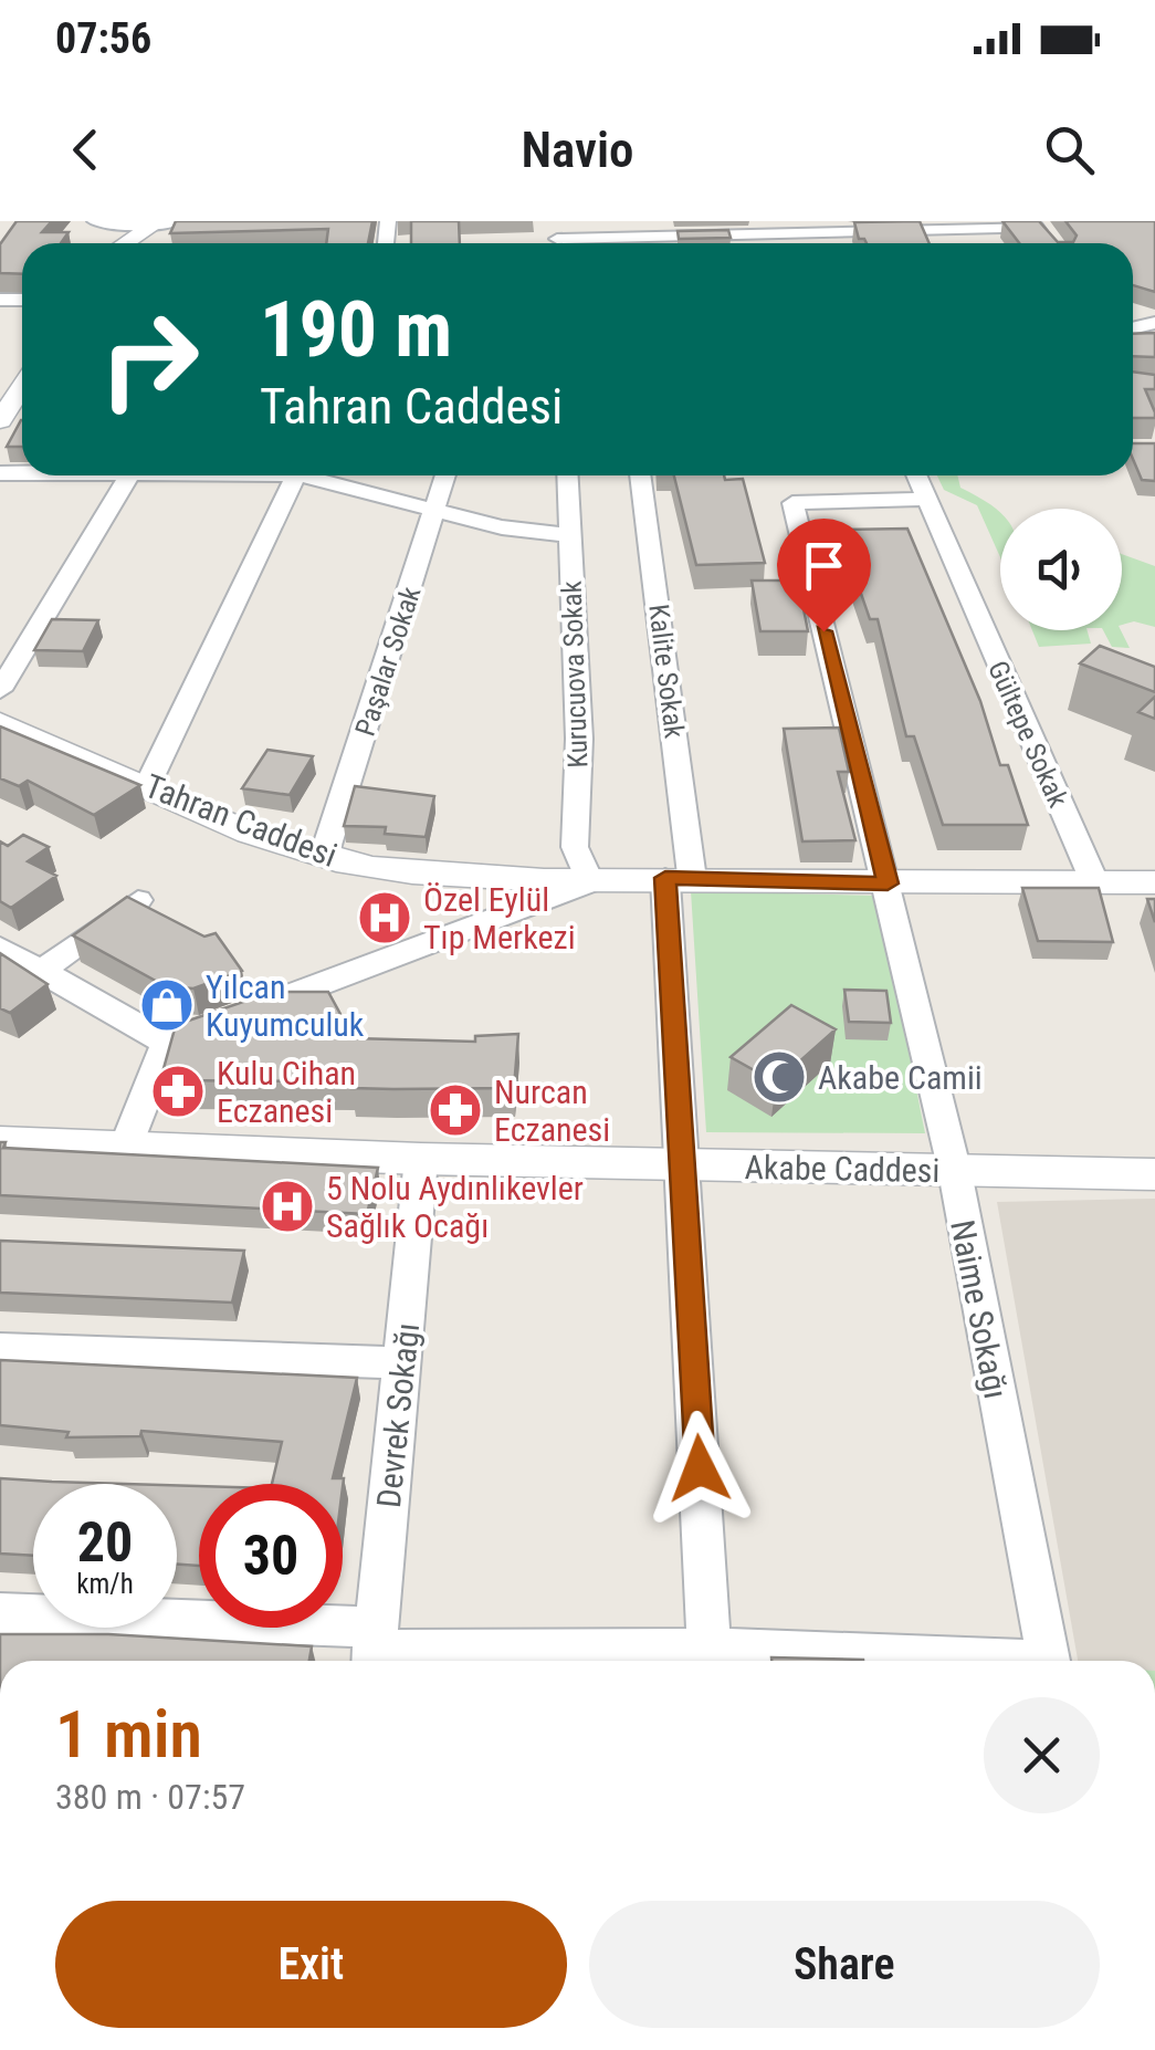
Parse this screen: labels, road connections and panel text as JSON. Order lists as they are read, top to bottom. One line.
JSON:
{"streets":{"street":["Paşalar Sokak","Kalite Sokak","Kurucuova Sokak","Gültepe Sokak","Tahran Caddesi","Akabe Caddesi","Naime Sokağı","Devrek Sokağı"]},"crossings":[["Paşalar Sokak","Tahran Caddesi"],["Kalite Sokak","Tahran Caddesi"],["Kalite Sokak","Akabe Caddesi"],["Kurucuova Sokak","Tahran Caddesi"],["Gültepe Sokak","Tahran Caddesi"],["Gültepe Sokak","Naime Sokağı"],["Tahran Caddesi","Naime Sokağı"],["Akabe Caddesi","Naime Sokağı"],["Akabe Caddesi","Devrek Sokağı"]],"places":{"hospital":["Özel Eylül Tıp Merkezi","5 Nolu Aydınlıkevler Sağlık Ocağı"],"shop":["Yılcan Kuyumculuk"],"mosque":["Akabe Camii"],"pharmacy":["Kulu Cihan Eczanesi","Nurcan Eczanesi"]},"page":{"status":"07:56","header":"Navio","turn":["190 m","Tahran Caddesi"],"speed":"20 km/h","limit":"30","heading":["1 min","380 m · 07:57"],"buttons":["Exit","Share"]}}
